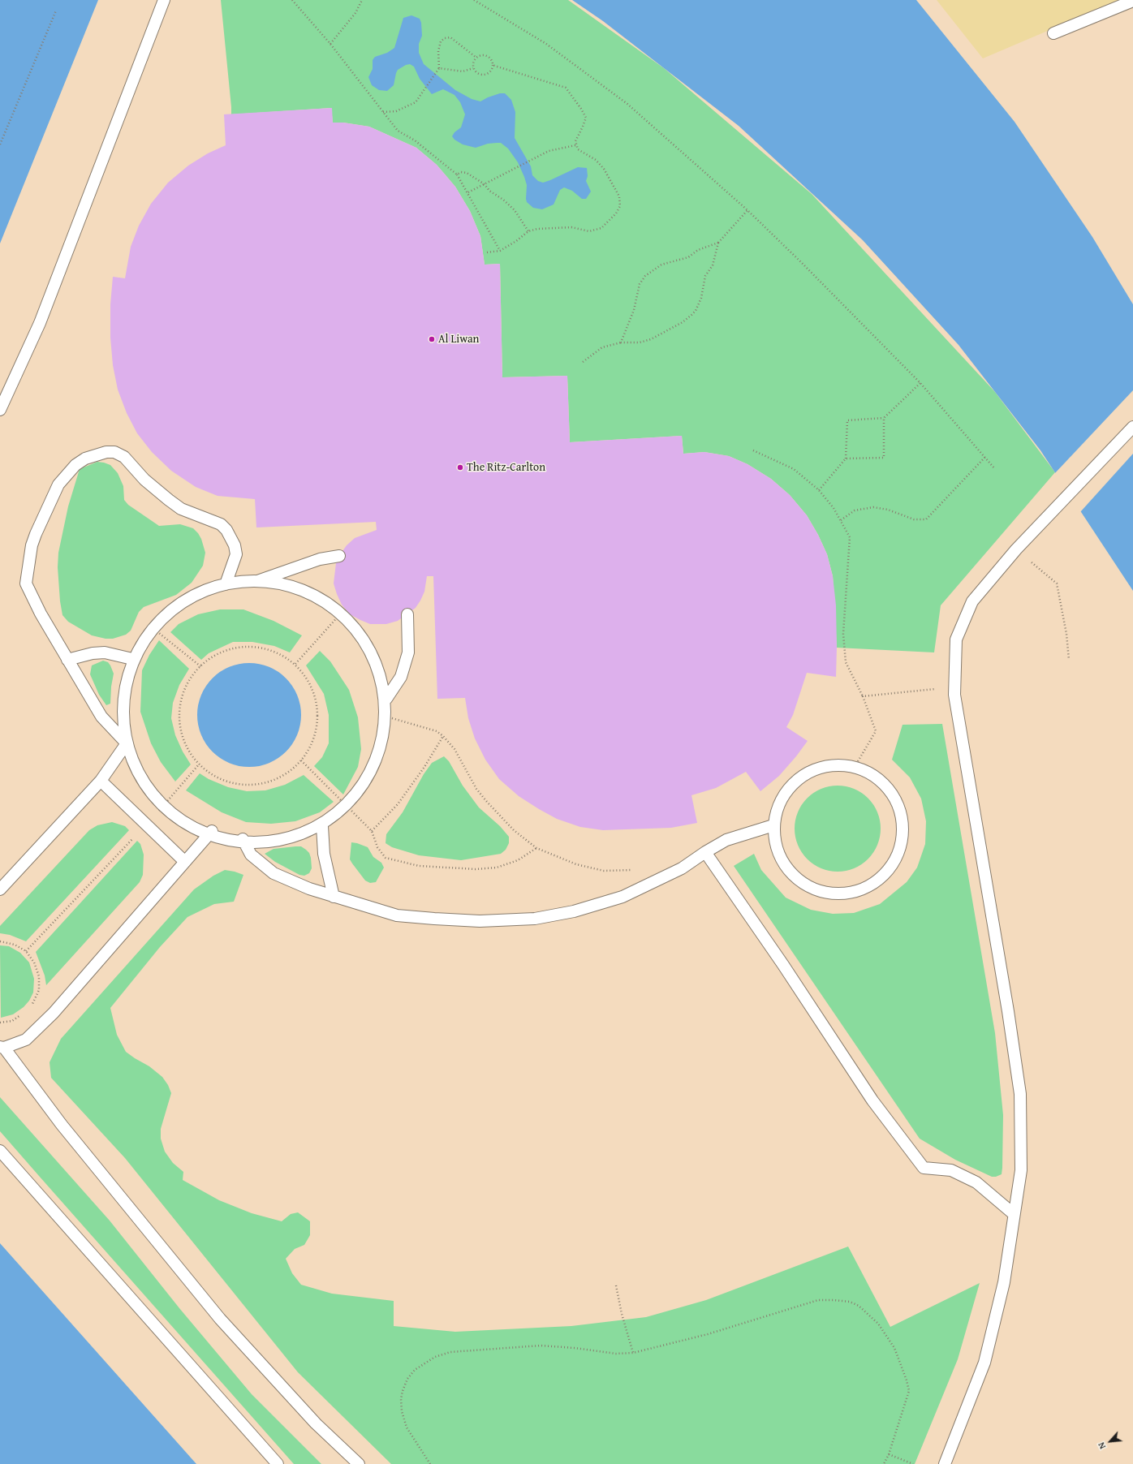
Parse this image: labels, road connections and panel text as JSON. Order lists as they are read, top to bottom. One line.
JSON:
{"places":["Al Liwan","The Ritz-Carlton"],"north":"bottom left"}
